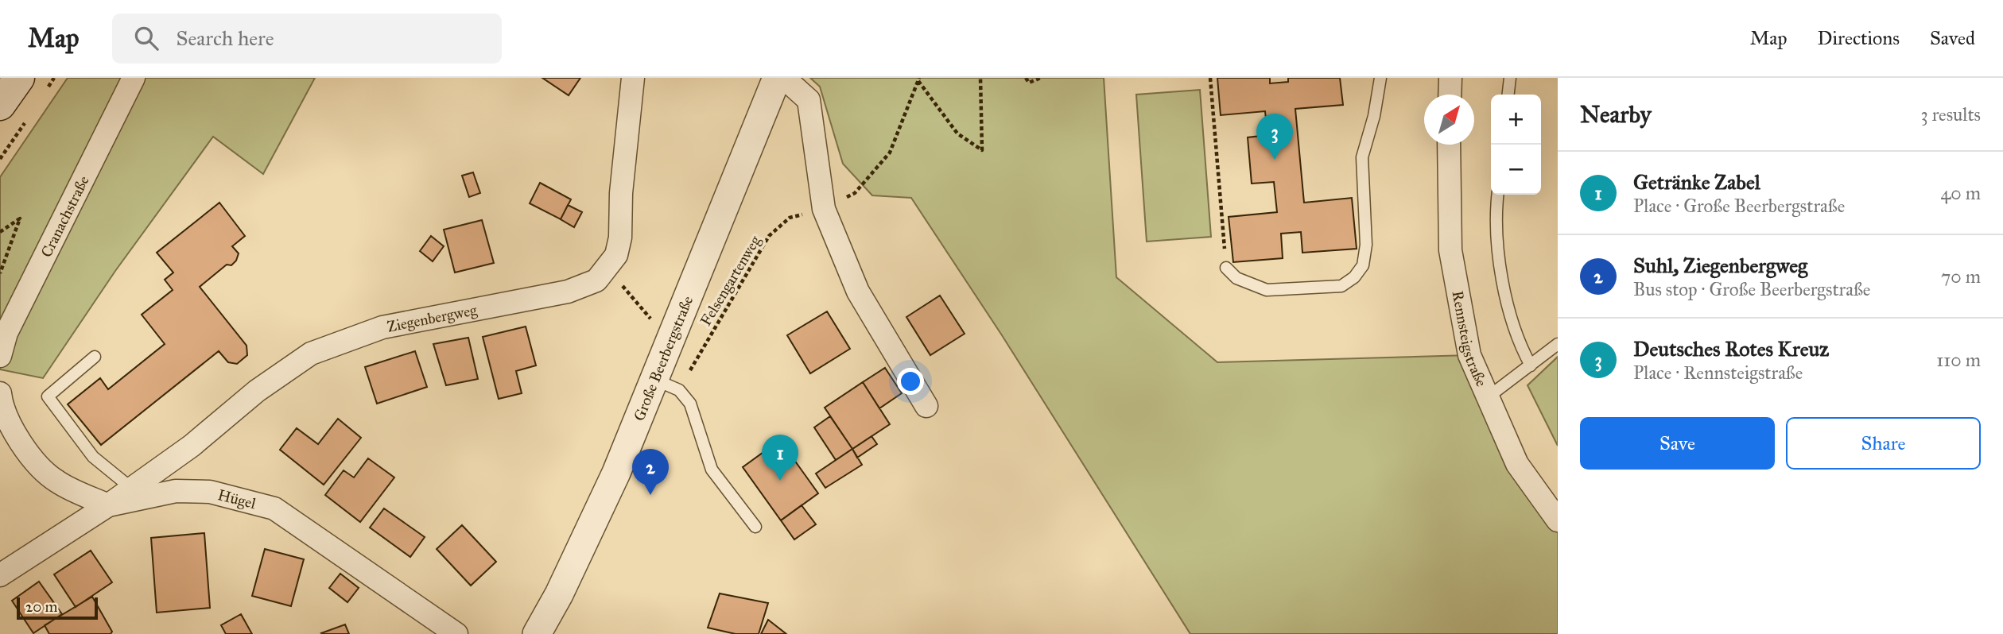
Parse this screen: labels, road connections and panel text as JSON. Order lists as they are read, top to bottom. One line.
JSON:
{"streets":{"street":["Cranachstraße","Ziegenbergweg","Rennsteigstraße","Große Beerbergstraße","Hügel"],"path":["Felsengartenweg"]},"crossings":[["Felsengartenweg","Große Beerbergstraße"],["Ziegenbergweg","Hügel"]],"scale_bar":"20 m","north":"top right","page":{"header":"Map","search":"Search here","nav":["Map","Directions","Saved"],"heading":["Nearby","3 results"],"map_buttons":["+","−"],"pins":["3","1","2"],"list":[{"mark":"1","name":"Getränke Zabel","note":"Place · Große Beerbergstraße","value":"40 m"},{"mark":"2","name":"Suhl, Ziegenbergweg","note":"Bus stop · Große Beerbergstraße","value":"70 m"},{"mark":"3","name":"Deutsches Rotes Kreuz","note":"Place · Rennsteigstraße","value":"110 m"}],"buttons":["Save","Share"],"scale":"20 m"}}
